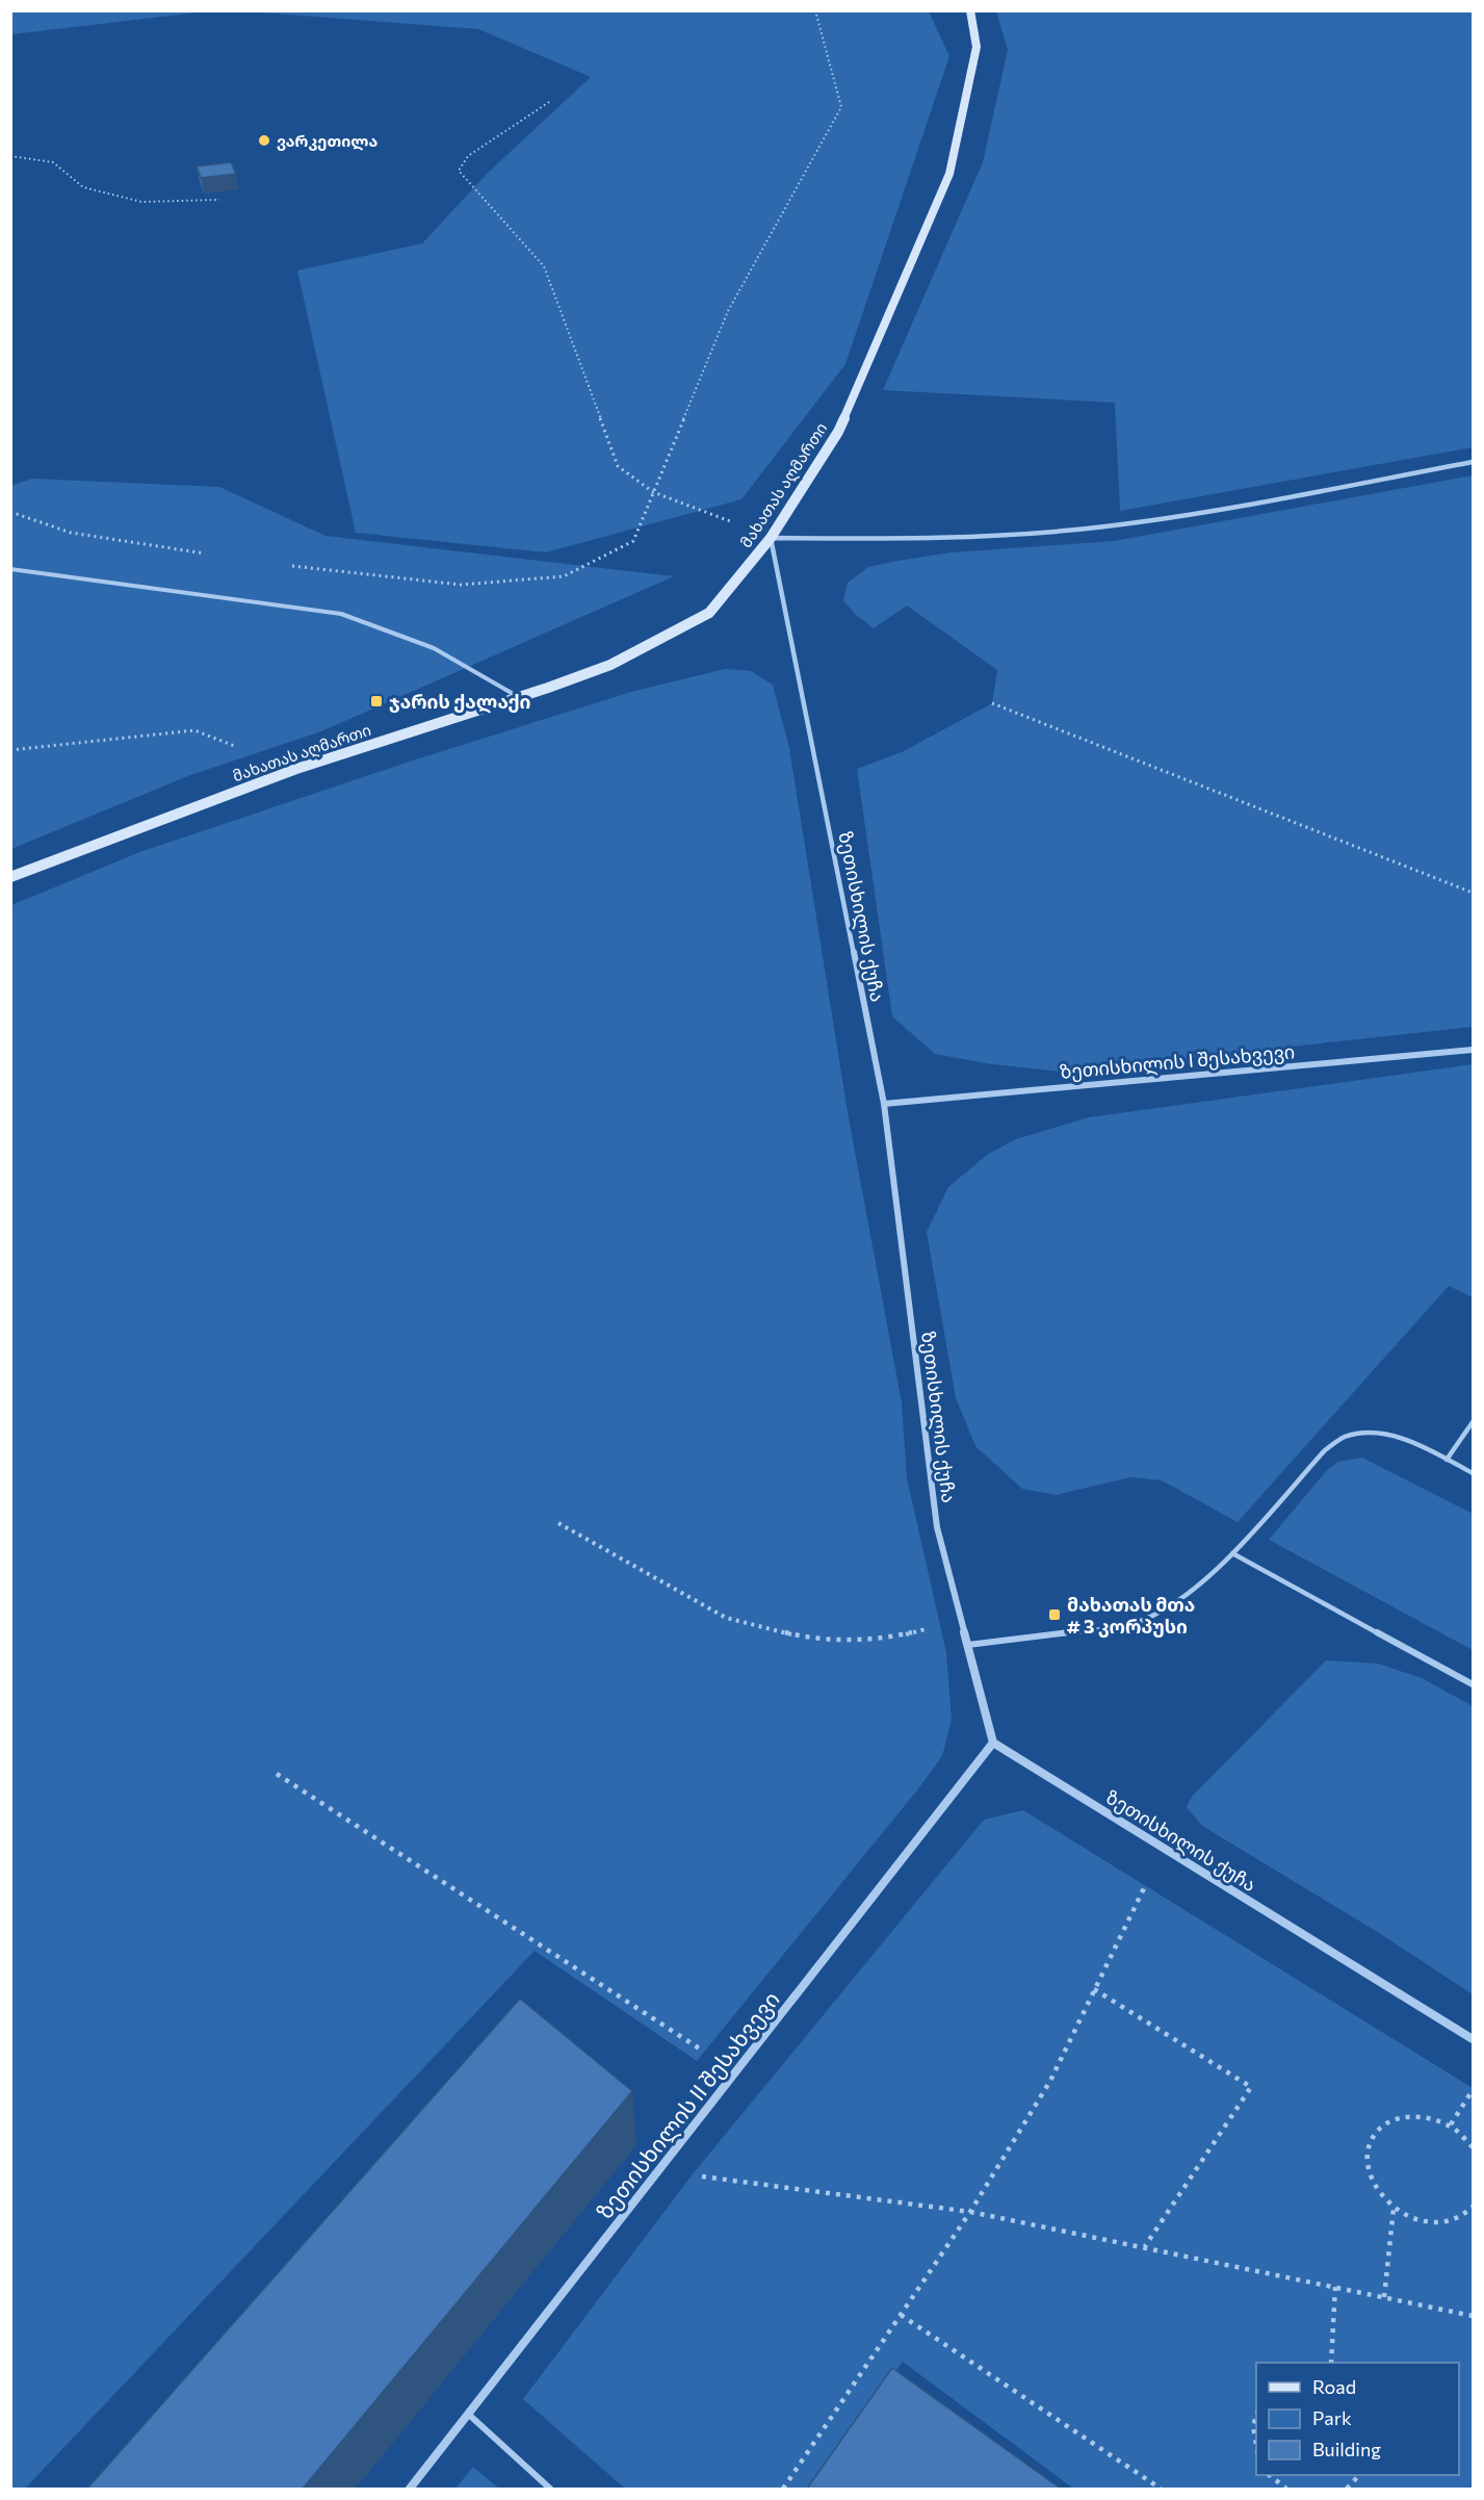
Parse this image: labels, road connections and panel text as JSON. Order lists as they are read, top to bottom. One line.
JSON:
{"streets":{"main road":["მახათას აღმართი"],"street":["ზეთისხილის ქუჩა","ზეთისხილის I შესახვევი","ზეთისხილის II შესახვევი"]},"crossings":[["მახათას აღმართი","ზეთისხილის ქუჩა"],["ზეთისხილის ქუჩა","ზეთისხილის I შესახვევი"],["ზეთისხილის ქუჩა","ზეთისხილის II შესახვევი"]],"places":{"other":["ვარკეთილა"],"transit":["ჯარის ქალაქი","მახათას მთა # 3 კორპუსი"]},"legend":["Road","Park","Building"]}
